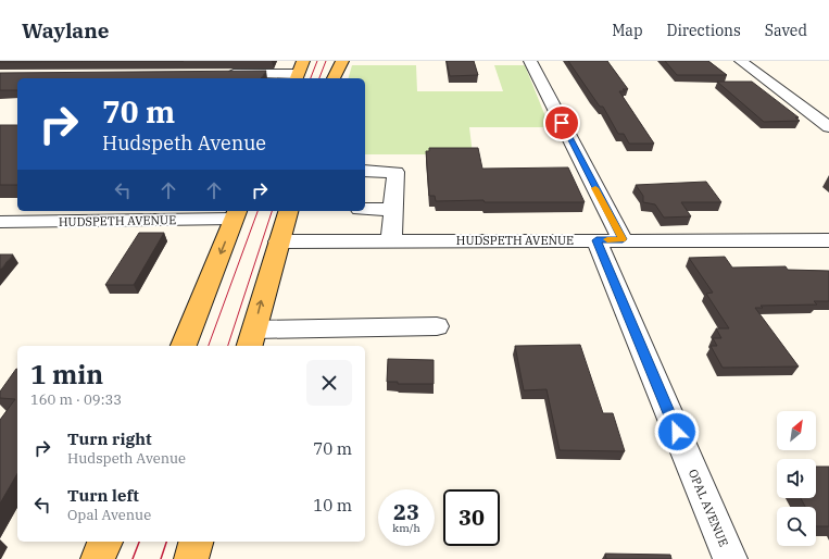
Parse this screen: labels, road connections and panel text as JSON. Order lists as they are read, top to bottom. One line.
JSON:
{"streets":{"street":["HUDSPETH AVENUE","OPAL AVENUE"]},"crossings":[["HUDSPETH AVENUE","OPAL AVENUE"]],"north":"top right","page":{"header":"Waylane","nav":["Map","Directions","Saved"],"turn":["70 m","Hudspeth Avenue"],"heading":["1 min","160 m · 09:33"],"list":[{"name":"Turn right","note":"Hudspeth Avenue","value":"70 m"},{"name":"Turn left","note":"Opal Avenue","value":"10 m"}],"speed":"23 km/h","limit":"30"}}
